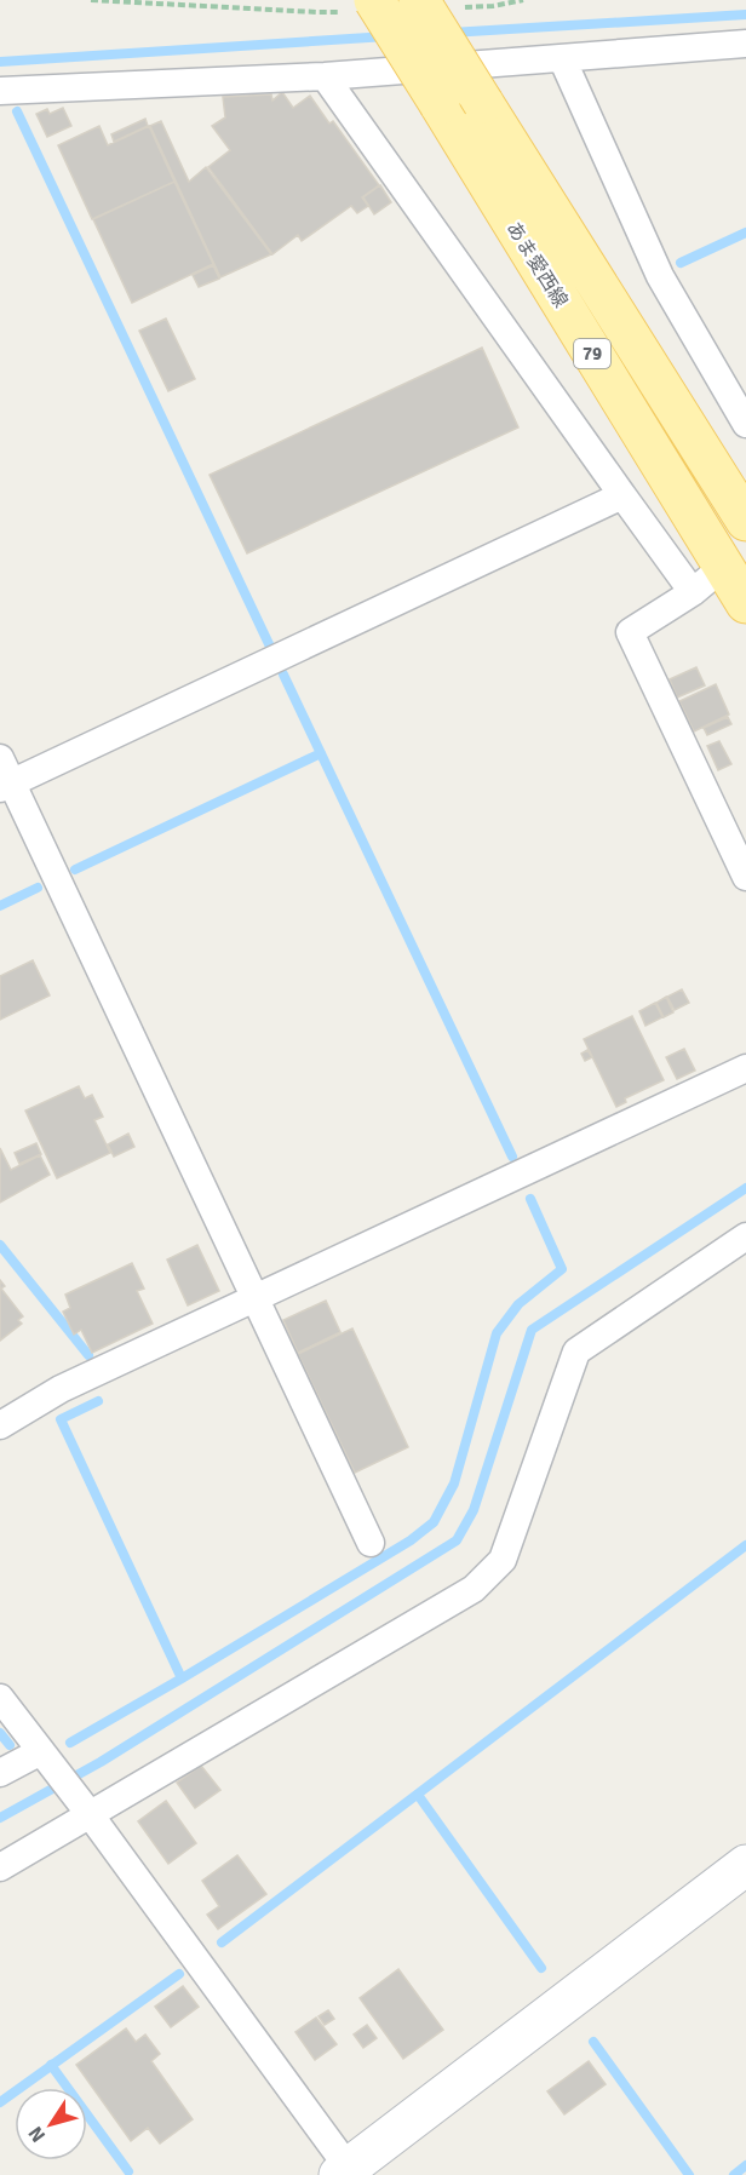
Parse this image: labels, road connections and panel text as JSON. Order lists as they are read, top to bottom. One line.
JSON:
{"streets":{"main road":["あま愛西線","79"]},"north":"bottom left"}
